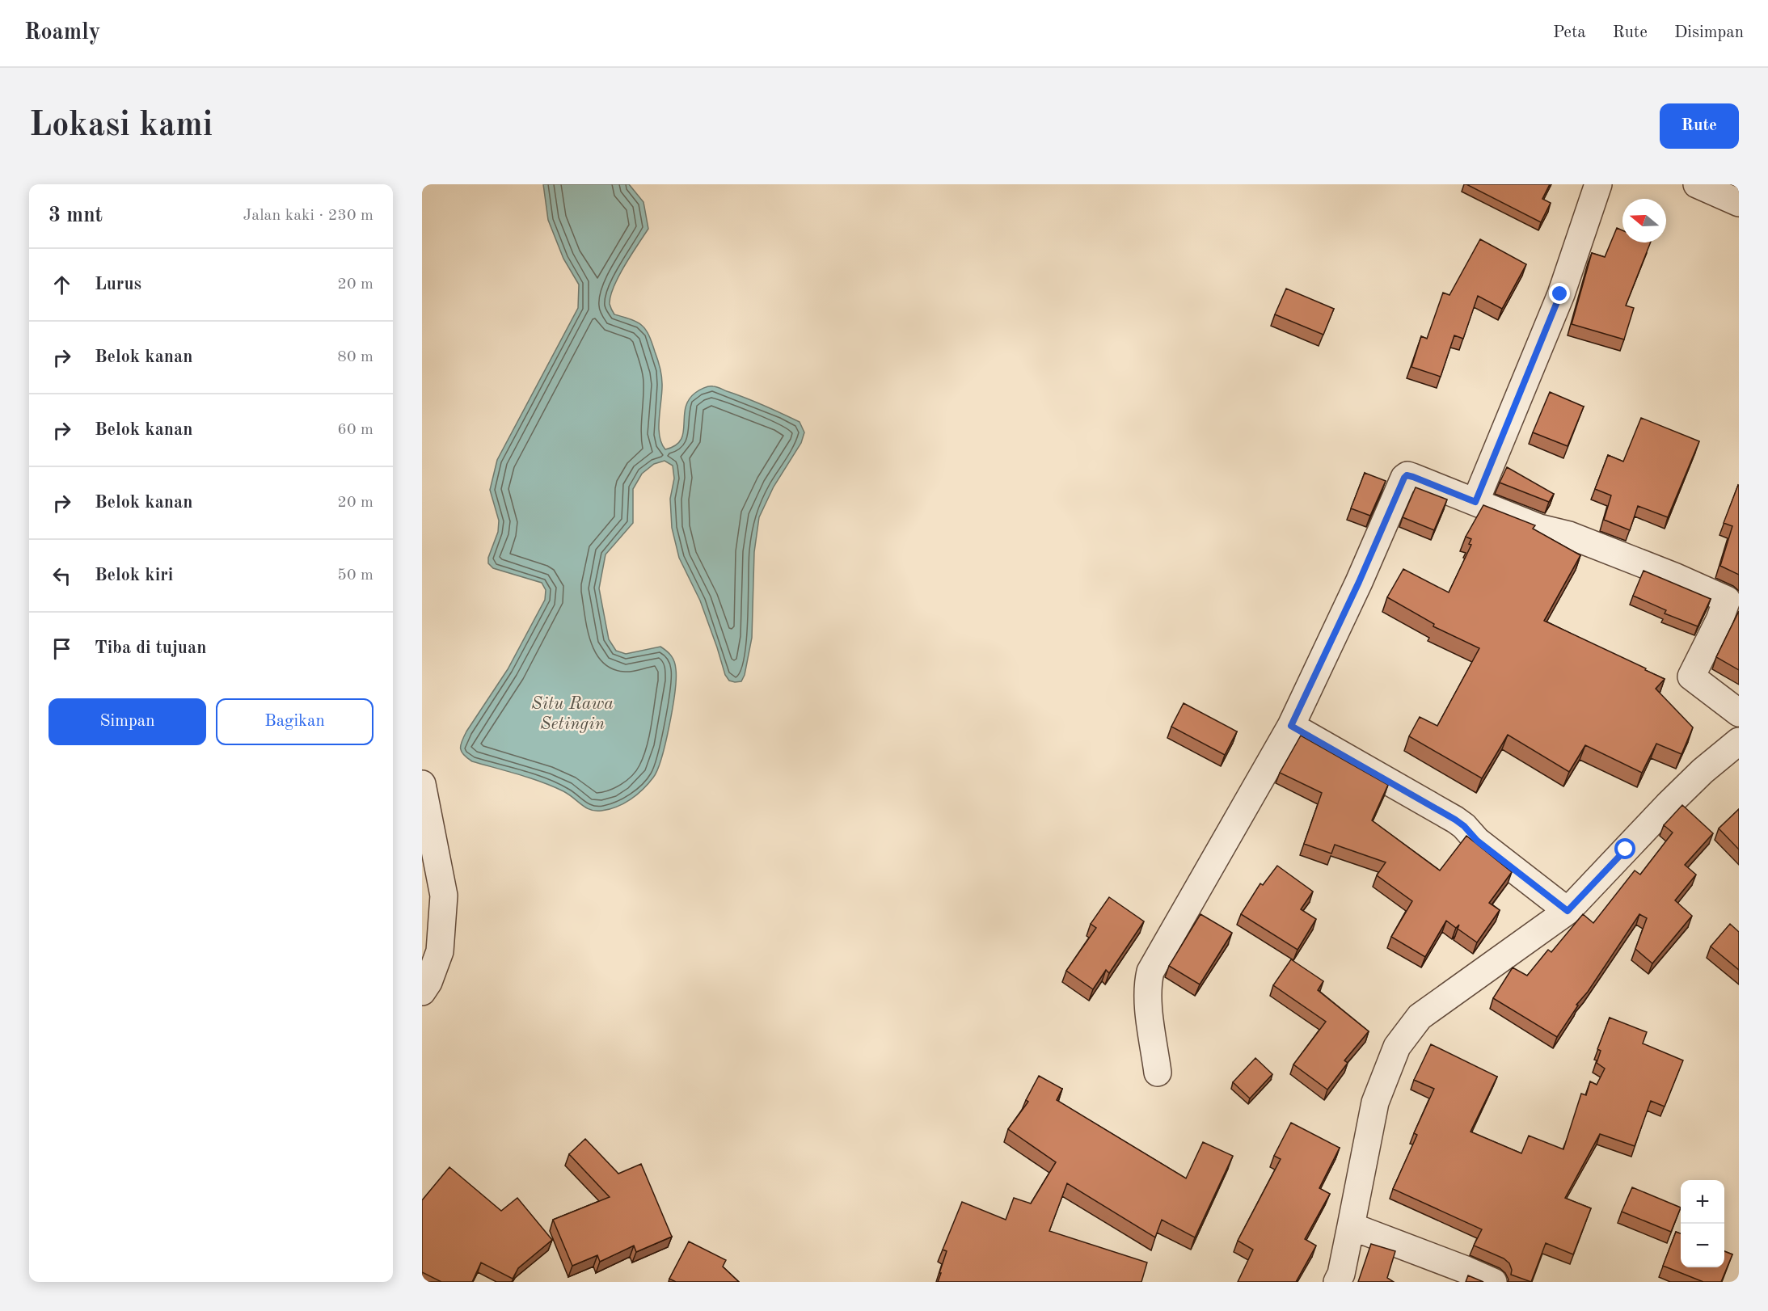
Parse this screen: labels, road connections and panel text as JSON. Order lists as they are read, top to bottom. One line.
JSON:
{"water":["Situ Rawa Setingin"],"north":"left","page":{"header":"Roamly","nav":["Peta","Rute","Disimpan"],"buttons":["Rute",["Simpan","Bagikan"]],"title":"Lokasi kami","heading":["3 mnt","Jalan kaki · 230 m"],"list":[["Lurus","20 m"],["Belok kanan","80 m"],["Belok kanan","60 m"],["Belok kanan","20 m"],["Belok kiri","50 m"],"Tiba di tujuan"],"map_buttons":["+","−"]}}
